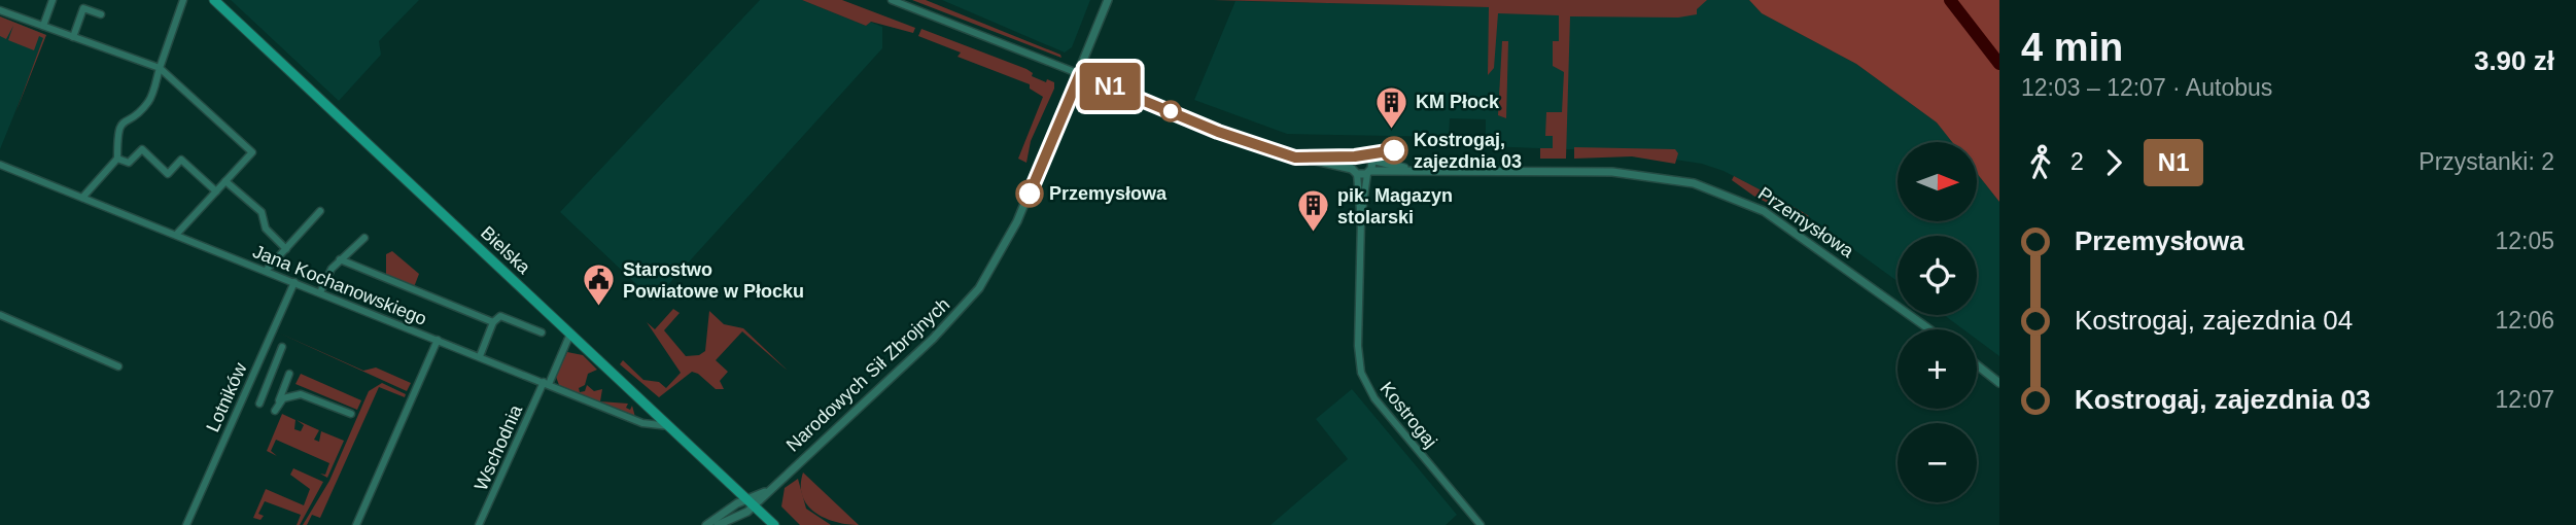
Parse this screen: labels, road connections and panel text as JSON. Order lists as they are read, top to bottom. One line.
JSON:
{"streets":{"main road":["Bielska"],"street":["Przemysłowa","Jana Kochanowskiego","Narodowych Sił Zbrojnych","Lotników","Kostrogaj","Wschodnia"]},"crossings":[["Przemysłowa","Kostrogaj"],["Bielska","Jana Kochanowskiego"],["Bielska","Narodowych Sił Zbrojnych"],["Bielska","Wschodnia"],["Jana Kochanowskiego","Lotników"],["Jana Kochanowskiego","Wschodnia"]],"places":{"building":["KM Płock","pik. Magazyn stolarski"],"other":["Kostrogaj, zajezdnia 03","Przemysłowa"],"public building":["Starostwo Powiatowe w Płocku"]},"lines":["bus line N1"],"north":"right","page":{"on_map":"N1","heading":["4 min","12:03 – 12:07 · Autobus","3.90 zł"],"legs":["2","N1","Przystanki: 2"],"map_buttons":["+","−"],"list":[{"name":"Przemysłowa","value":"12:05"},{"name":"Kostrogaj, zajezdnia 04","value":"12:06"},{"name":"Kostrogaj, zajezdnia 03","value":"12:07"}]}}
